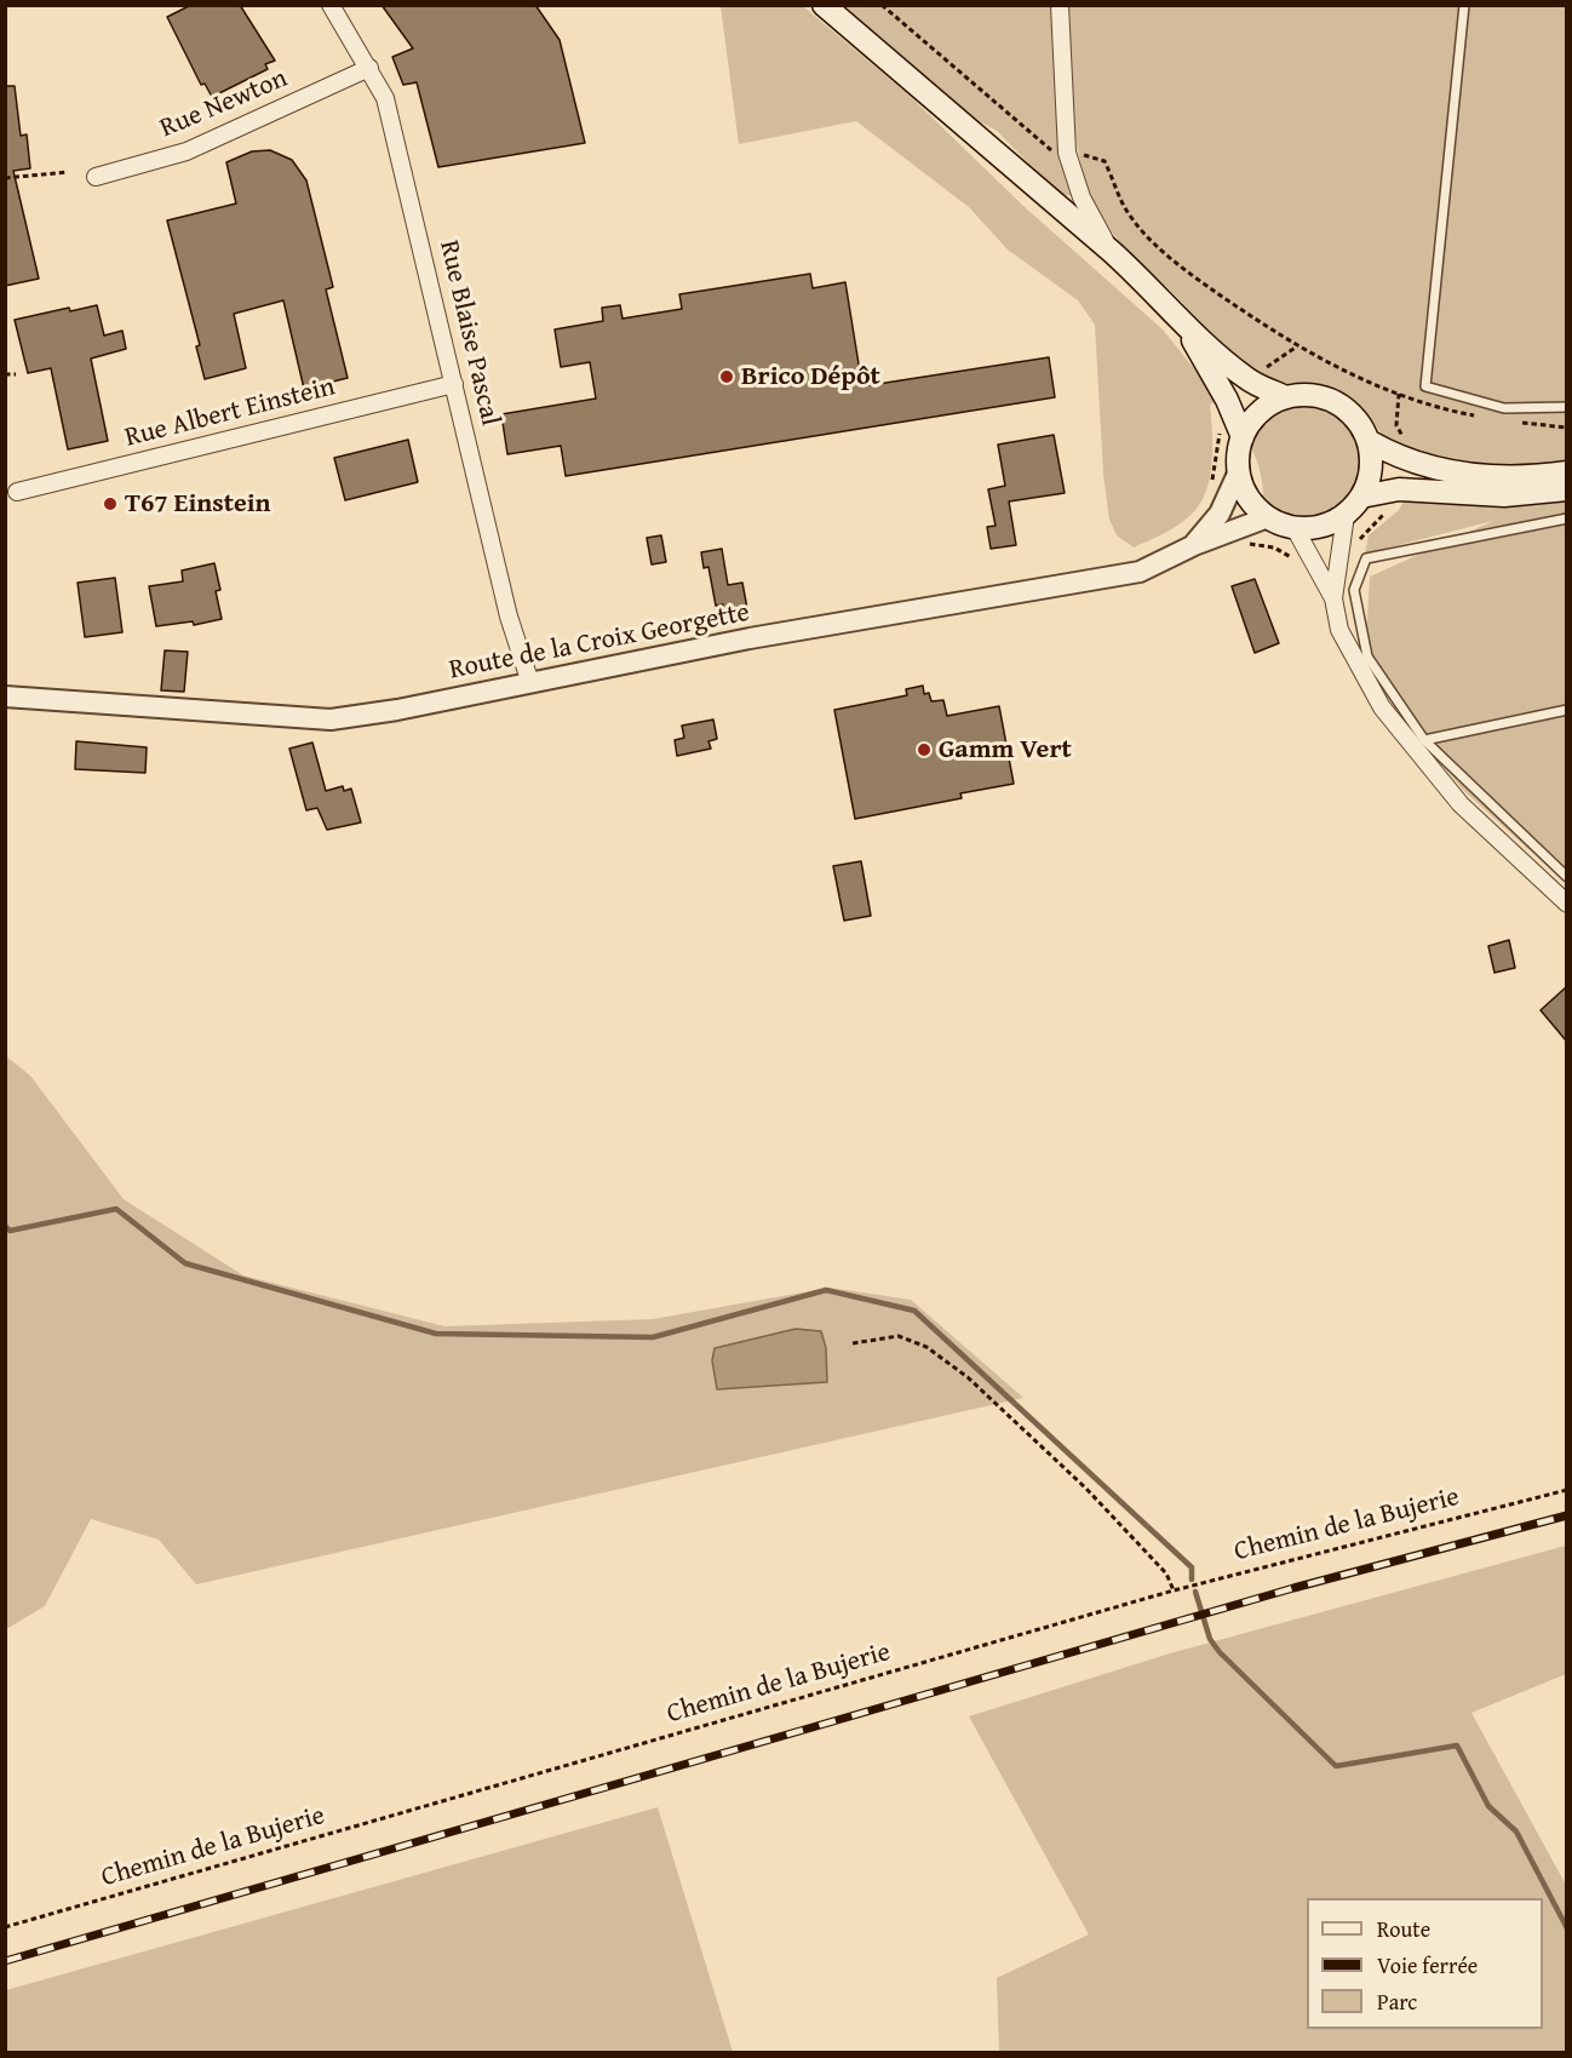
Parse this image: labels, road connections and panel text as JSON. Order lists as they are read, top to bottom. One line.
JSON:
{"streets":{"street":["Rue Newton","Rue Blaise Pascal","Rue Albert Einstein","Route de la Croix Georgette"],"path":["Chemin de la Bujerie"]},"crossings":[["Rue Newton","Rue Blaise Pascal"],["Rue Blaise Pascal","Rue Albert Einstein"],["Rue Blaise Pascal","Route de la Croix Georgette"]],"places":["Brico Dépôt","T67 Einstein","Gamm Vert"],"legend":["Route","Voie ferrée","Parc"]}
